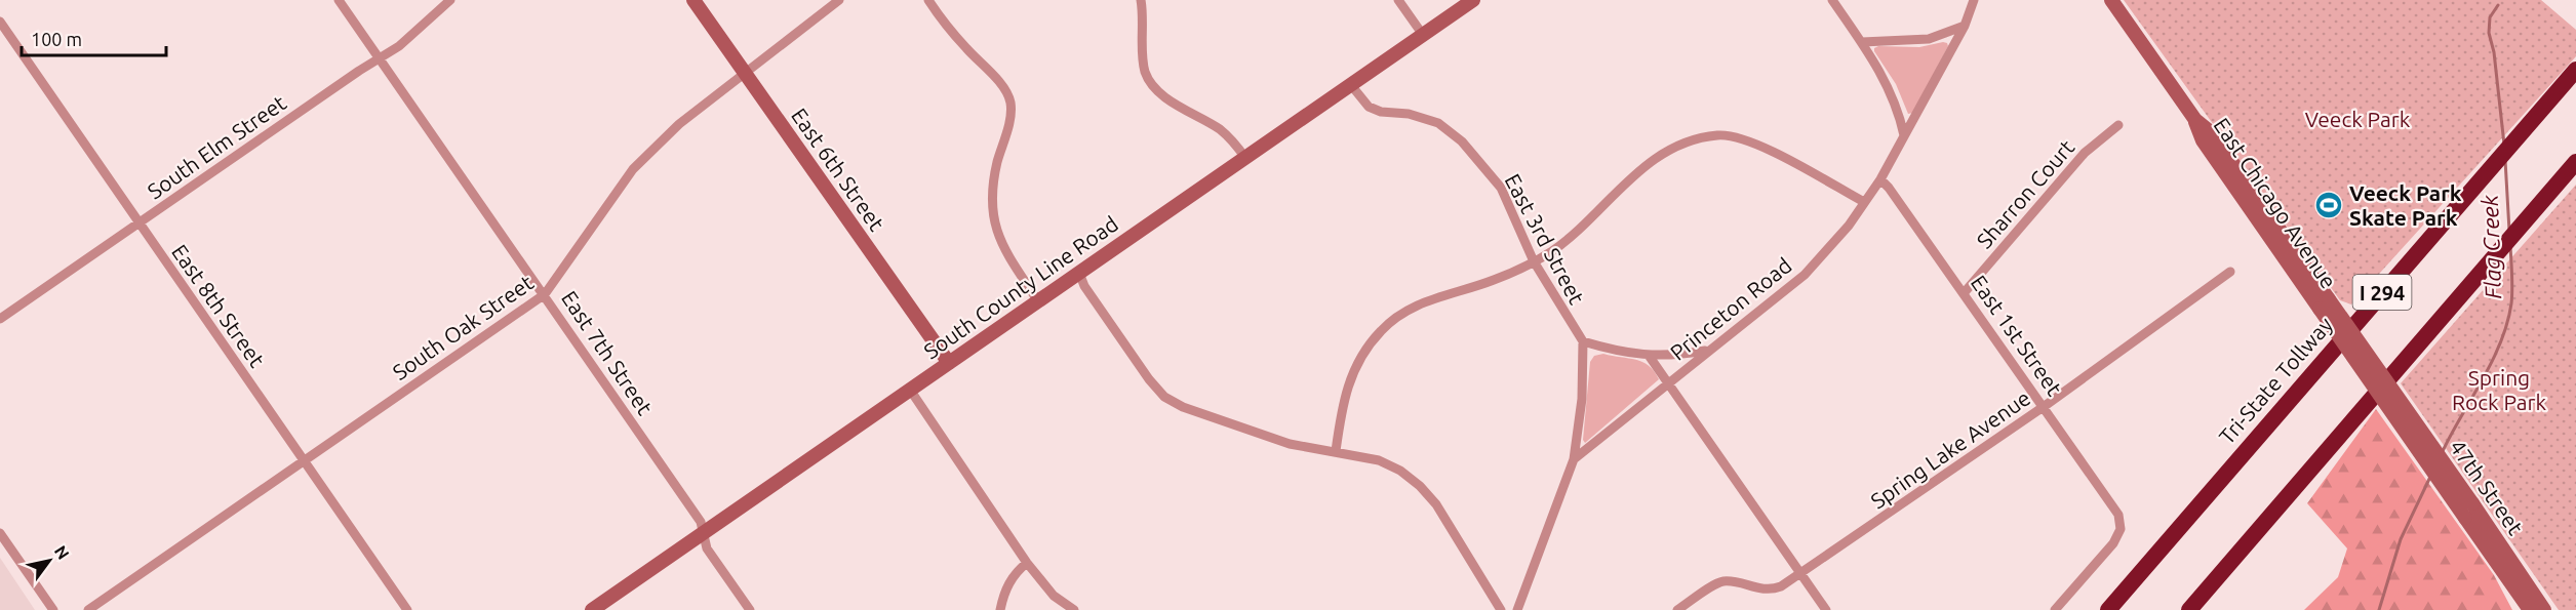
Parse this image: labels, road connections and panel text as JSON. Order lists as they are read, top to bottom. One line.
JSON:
{"streets":{"highway":["I 294","Tri-State Tollway"],"main road":["East 6th Street","East Chicago Avenue","South County Line Road","47th Street"],"street":["South Elm Street","Sharron Court","East 3rd Street","East 8th Street","Princeton Road","South Oak Street","East 1st Street","East 7th Street","Spring Lake Avenue"]},"crossings":[["South Elm Street","East 8th Street"],["South Elm Street","East 7th Street"],["East 6th Street","South County Line Road"],["East 6th Street","South Oak Street"],["Sharron Court","East 1st Street"],["East Chicago Avenue","47th Street"],["East 3rd Street","South County Line Road"],["South County Line Road","East 7th Street"],["East 8th Street","South Oak Street"],["Princeton Road","East 1st Street"],["South Oak Street","East 7th Street"],["East 1st Street","Spring Lake Avenue"]],"water":["Flag Creek"],"parks":["Veeck Park","Spring Rock Park"],"places":{"sports":["Veeck Park Skate Park"]},"scale_bar":"100 m","north":"top right"}
